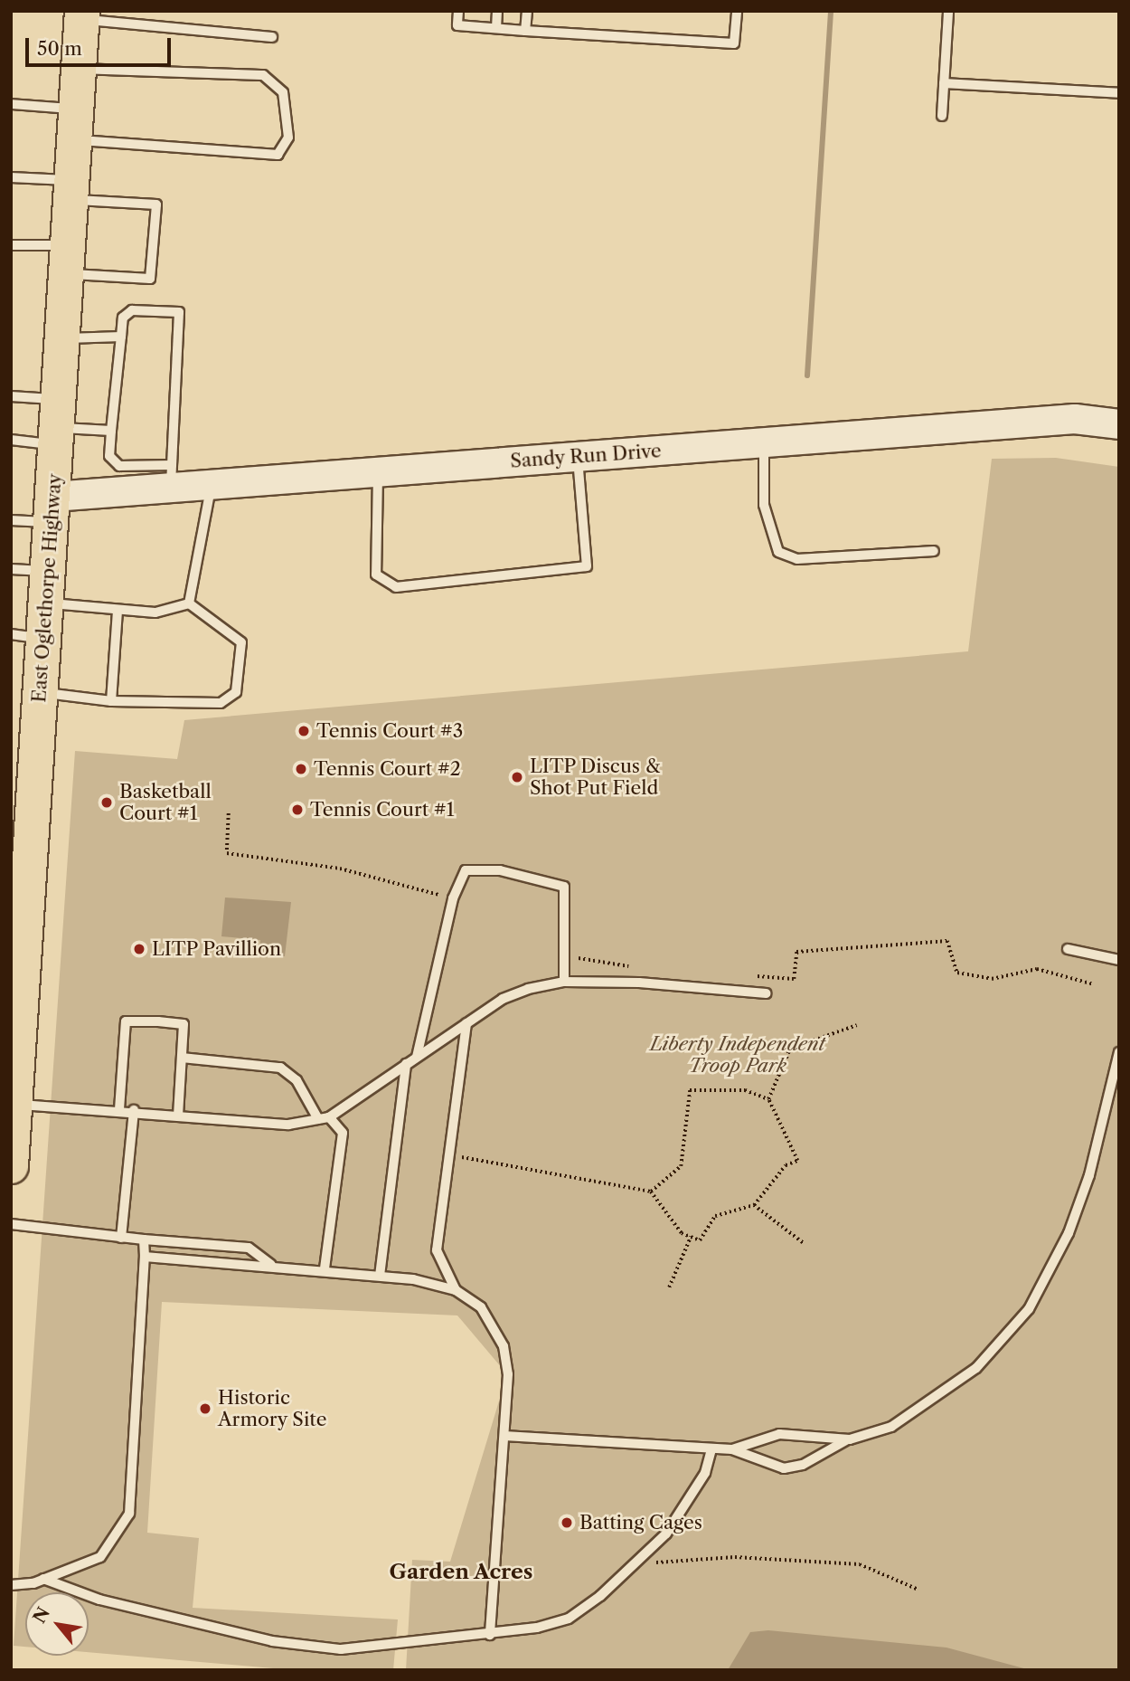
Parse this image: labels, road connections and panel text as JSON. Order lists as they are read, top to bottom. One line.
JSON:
{"streets":{"highway":["East Oglethorpe Highway"],"street":["Sandy Run Drive"]},"crossings":[["Sandy Run Drive","East Oglethorpe Highway"]],"districts":["Garden Acres"],"parks":["Liberty Independent Troop Park"],"places":["Tennis Court #3","Tennis Court #2","LITP Discus & Shot Put Field","Basketball Court #1","Tennis Court #1","LITP Pavillion","Historic Armory Site","Batting Cages"],"scale_bar":"50 m","north":"top left"}
